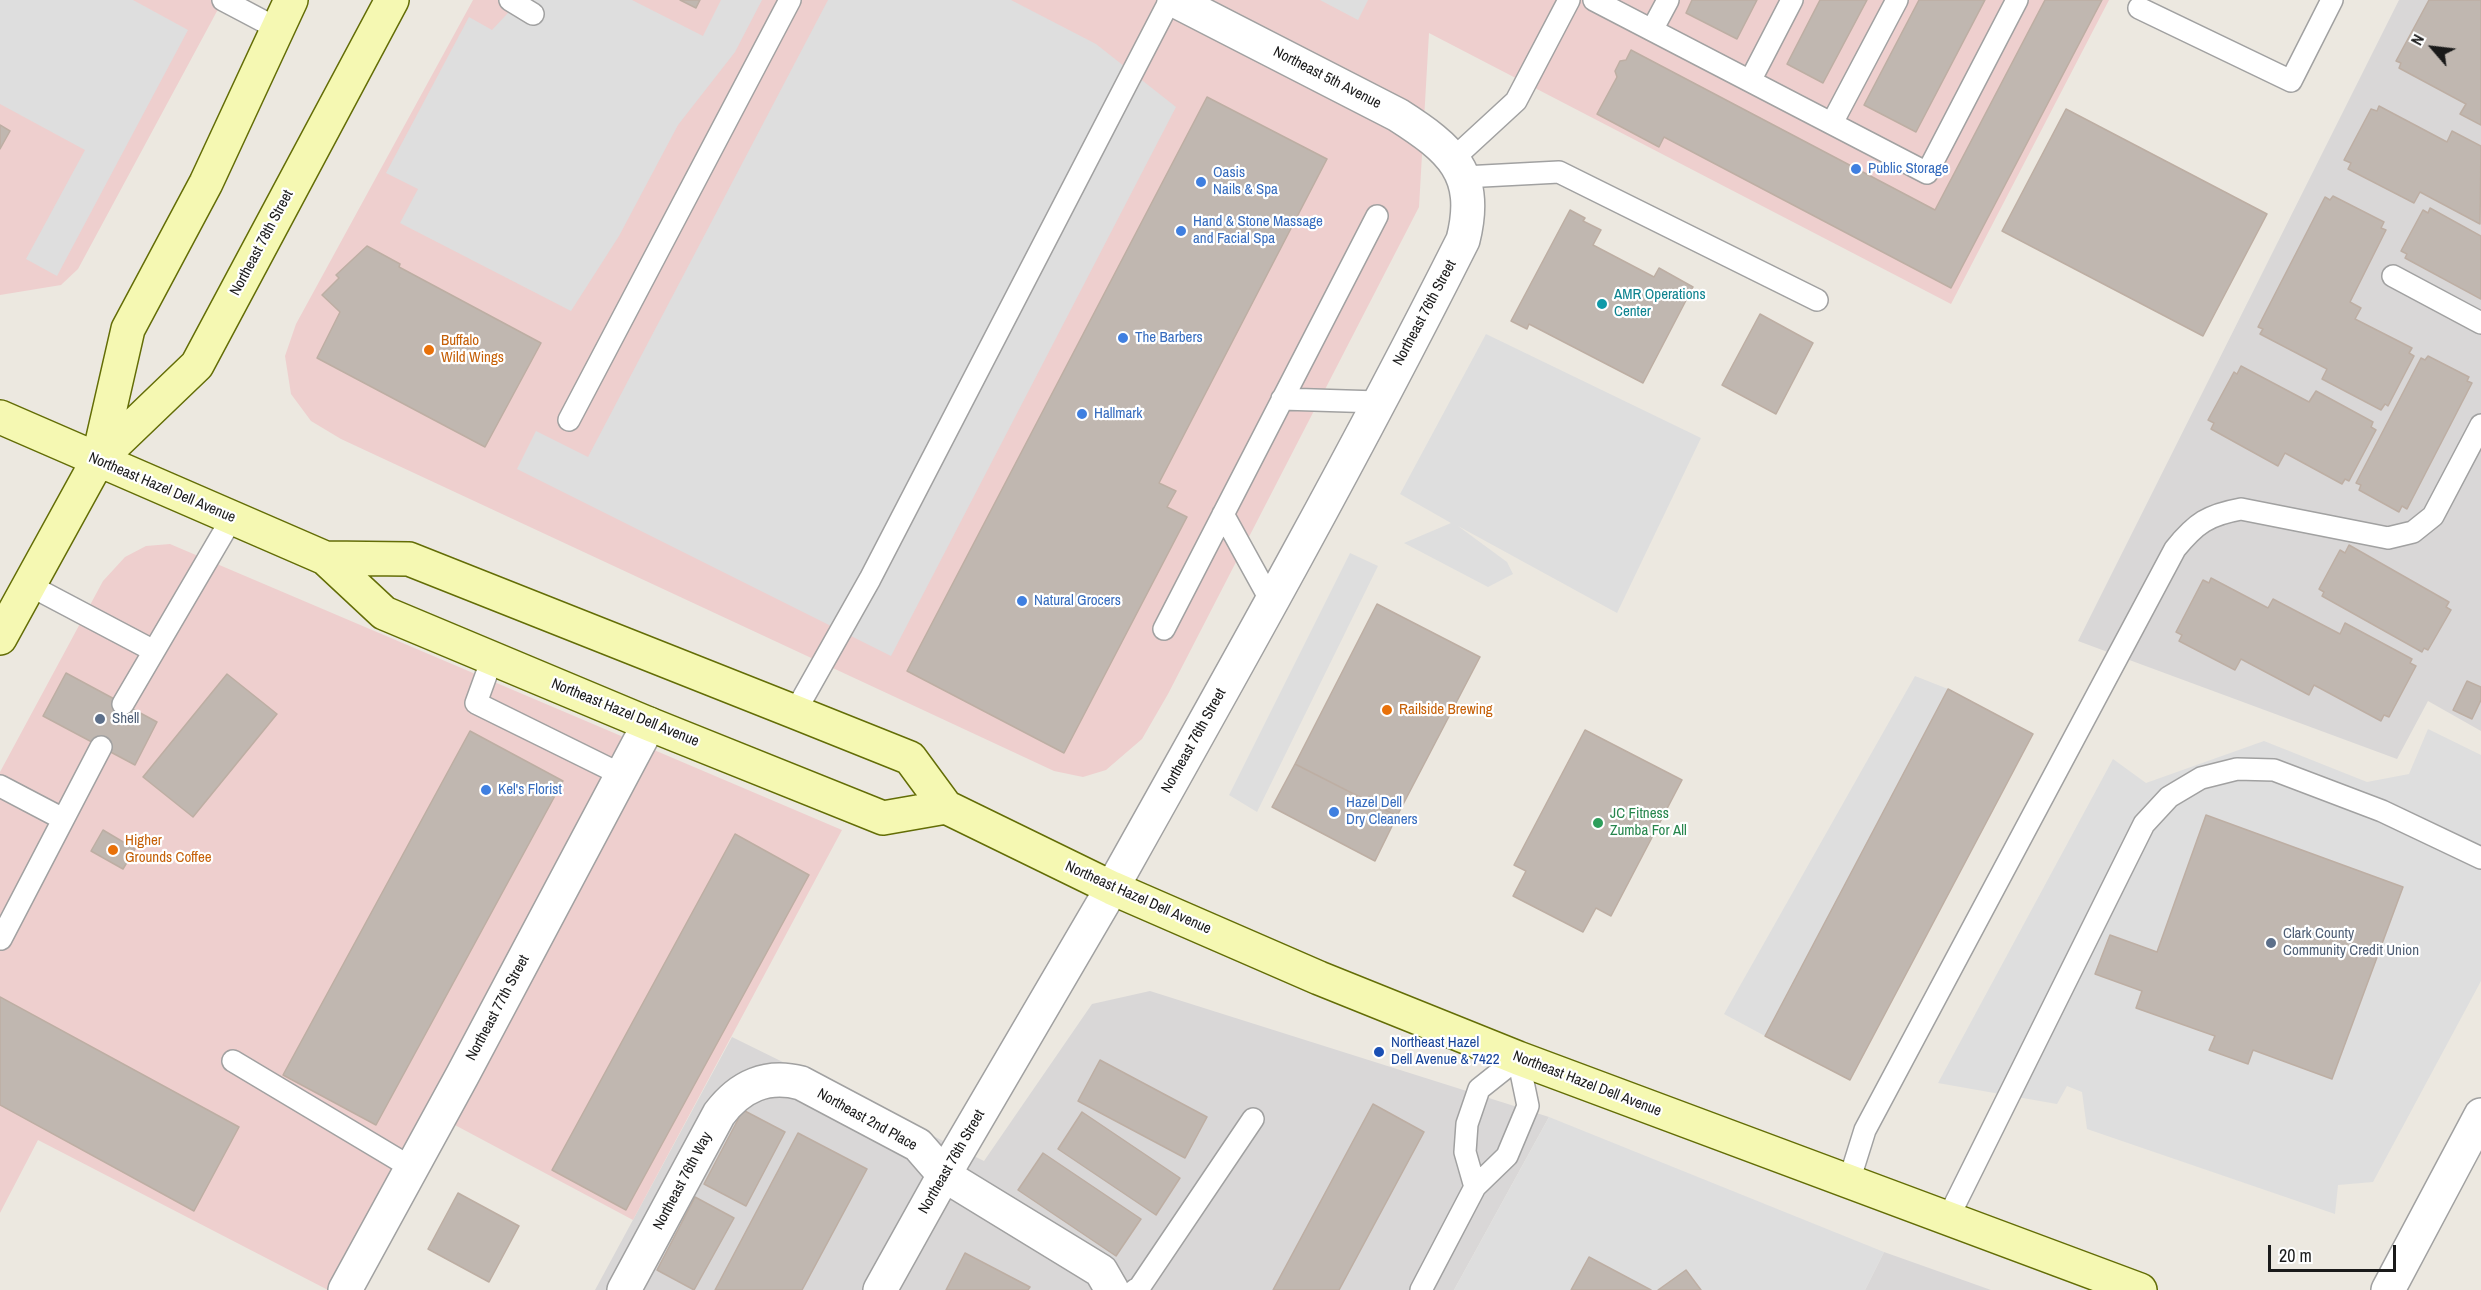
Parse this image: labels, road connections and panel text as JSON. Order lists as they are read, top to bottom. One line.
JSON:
{"streets":{"main road":["Northeast 78th Street","Northeast Hazel Dell Avenue"],"street":["Northeast 5th Avenue","Northeast 76th Street","Northeast 77th Street","Northeast 2nd Place","Northeast 76th Way"]},"crossings":[["Northeast 5th Avenue","Northeast 76th Street"],["Northeast 78th Street","Northeast Hazel Dell Avenue"],["Northeast 76th Street","Northeast Hazel Dell Avenue"],["Northeast 76th Street","Northeast 2nd Place"],["Northeast Hazel Dell Avenue","Northeast 77th Street"],["Northeast 2nd Place","Northeast 76th Way"]],"places":["Public Storage","Oasis Nails & Spa","Hand & Stone Massage and Facial Spa","AMR Operations Center","The Barbers","Buffalo Wild Wings","Hallmark","Natural Grocers","Railside Brewing","Shell","Kel's Florist","Hazel Dell Dry Cleaners","JC Fitness Zumba For All","Higher Grounds Coffee","Clark County Community Credit Union","Northeast Hazel Dell Avenue & 7422"],"scale_bar":"20 m","north":"top left"}
